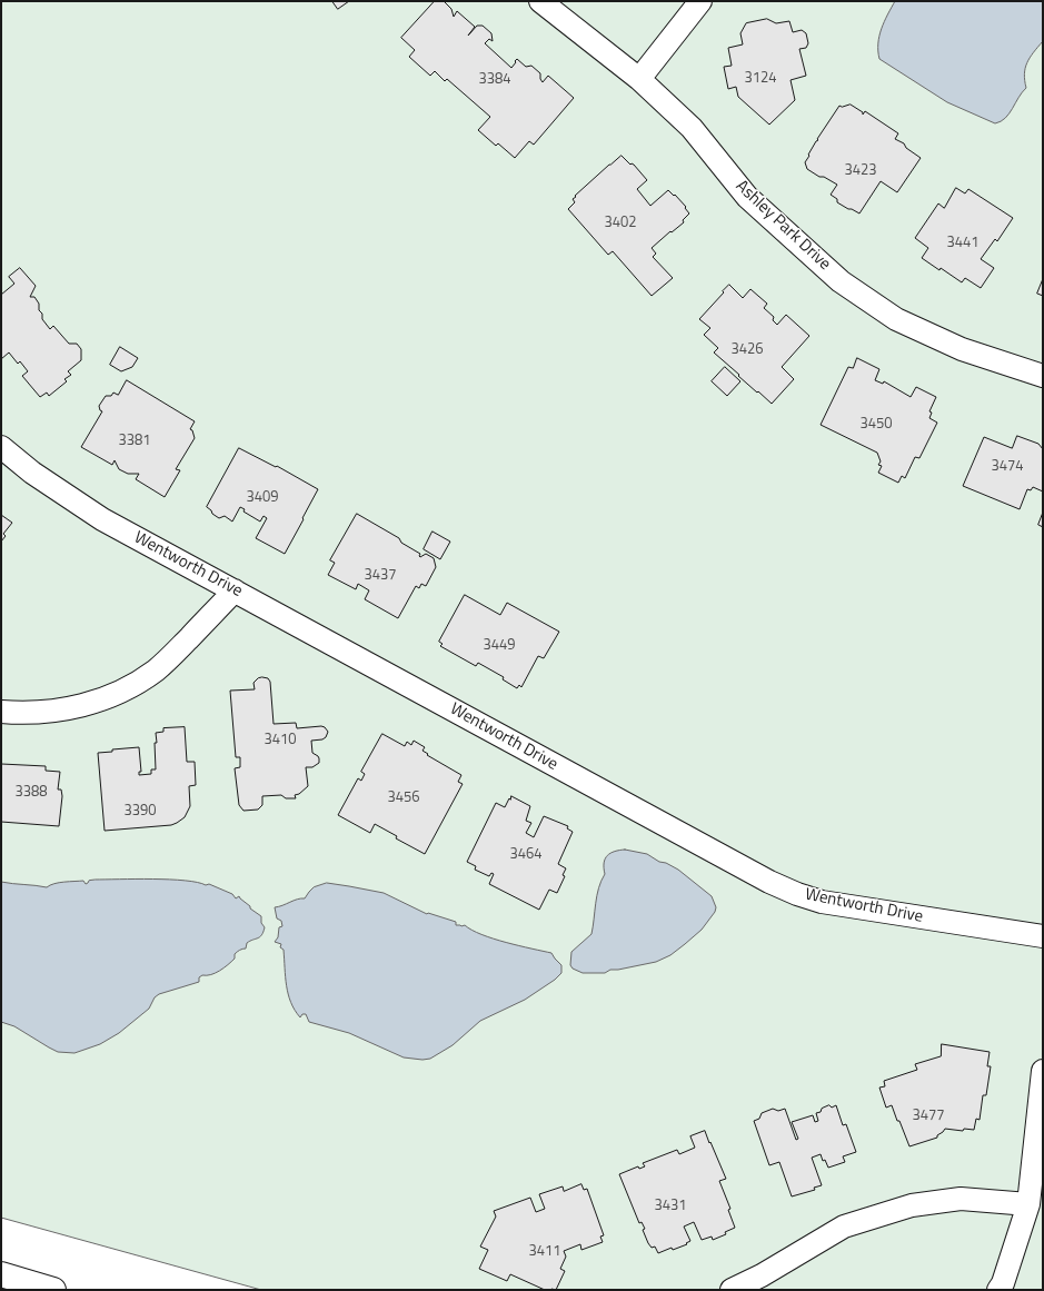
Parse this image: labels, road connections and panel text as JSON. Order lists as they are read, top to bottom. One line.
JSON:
{"streets":{"street":["Ashley Park Drive","Wentworth Drive"]},"house_numbers":["3124","3384","3423","3402","3441","3426","3450","3381","3474","3409","3437","3449","3410","3388","3456","3390","3464","3477","3431","3411"]}
